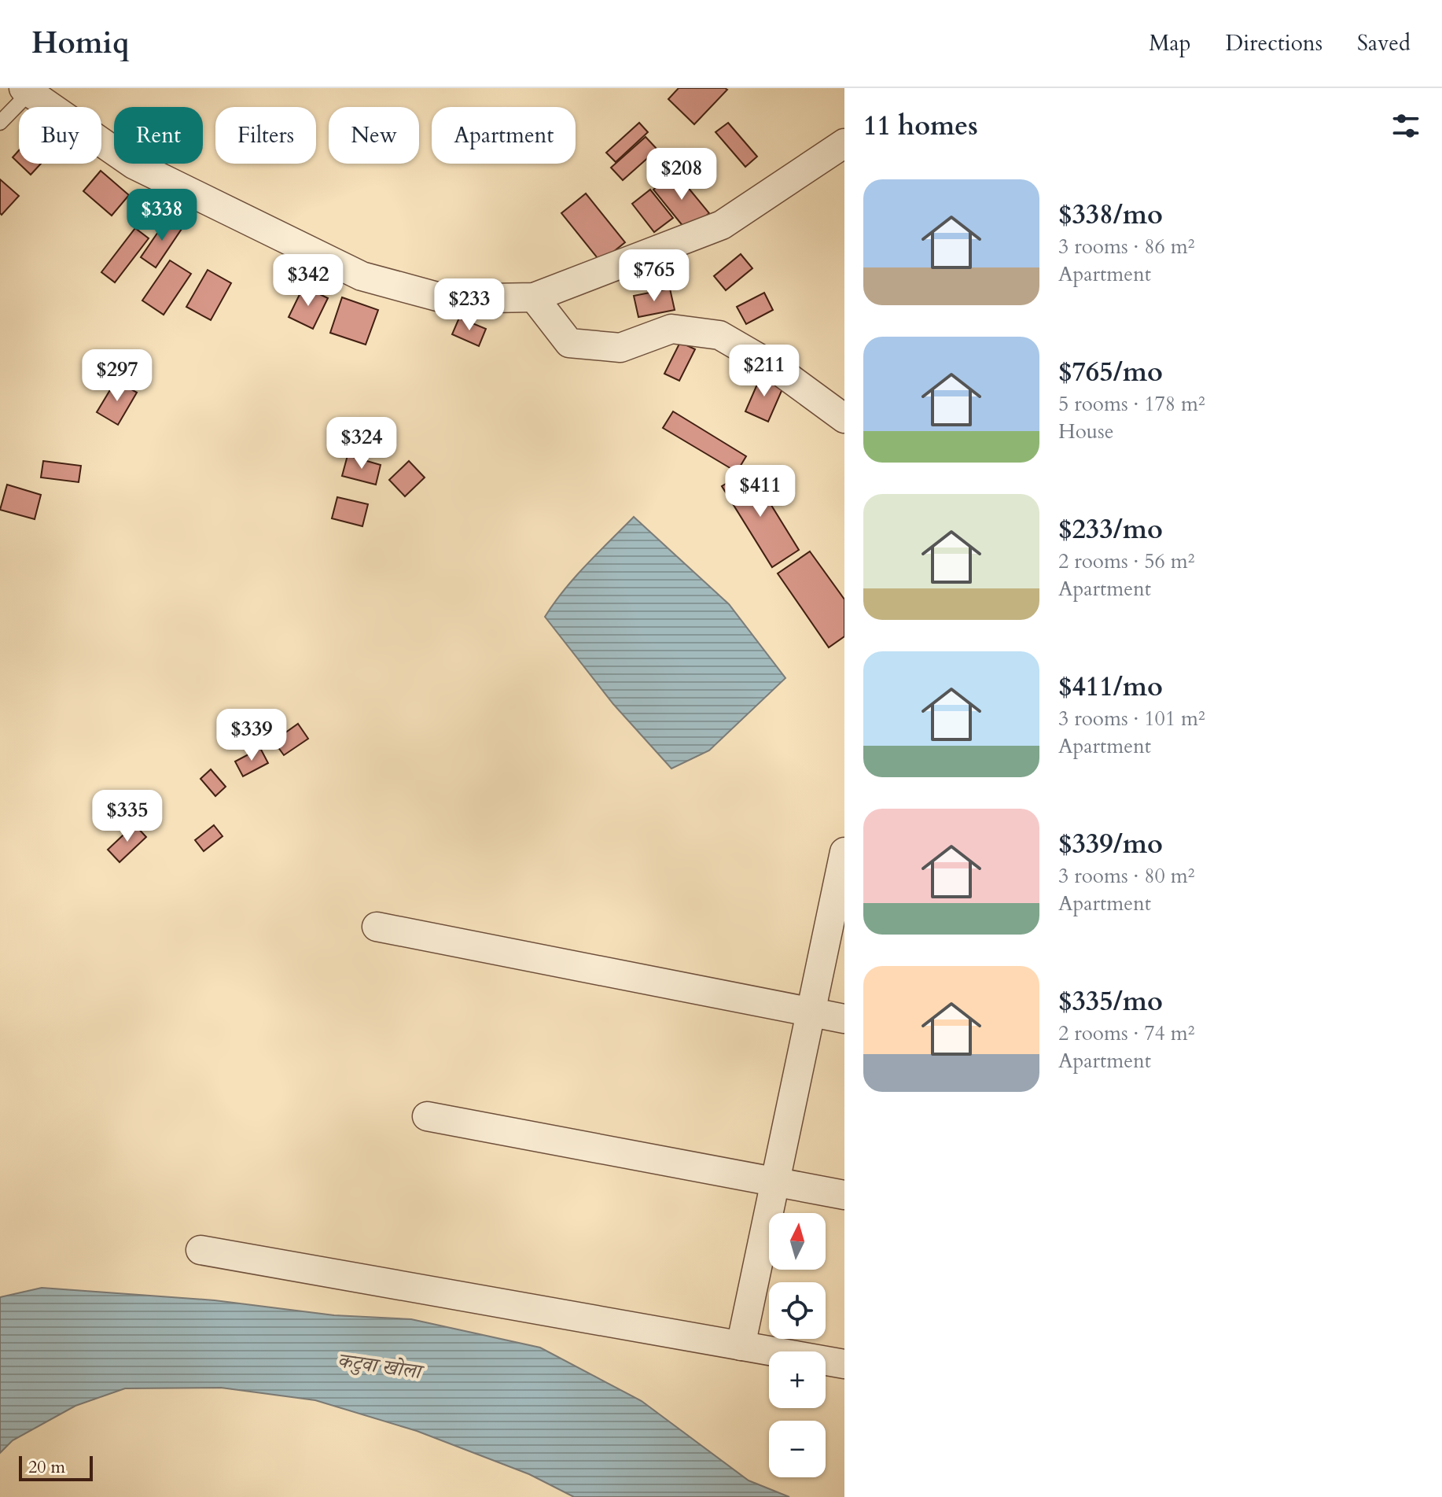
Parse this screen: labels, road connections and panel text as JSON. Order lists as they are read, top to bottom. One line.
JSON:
{"water":["कटुवा खोला"],"scale_bar":"20 m","north":"top","page":{"header":"Homiq","nav":["Map","Directions","Saved"],"heading":"11 homes","chip":["Buy","Rent","Filters","New","Apartment"],"price":["$208","$338","$765","$342","$233","$211","$297","$324","$411","$339","$335"],"list":[{"name":"$338/mo","note":"3 rooms · 86 m² · Apartment"},{"name":"$765/mo","note":"5 rooms · 178 m² · House"},{"name":"$233/mo","note":"2 rooms · 56 m² · Apartment"},{"name":"$411/mo","note":"3 rooms · 101 m² · Apartment"},{"name":"$339/mo","note":"3 rooms · 80 m² · Apartment"},{"name":"$335/mo","note":"2 rooms · 74 m² · Apartment"}],"map_buttons":["+","−"],"scale":"20 m"}}
